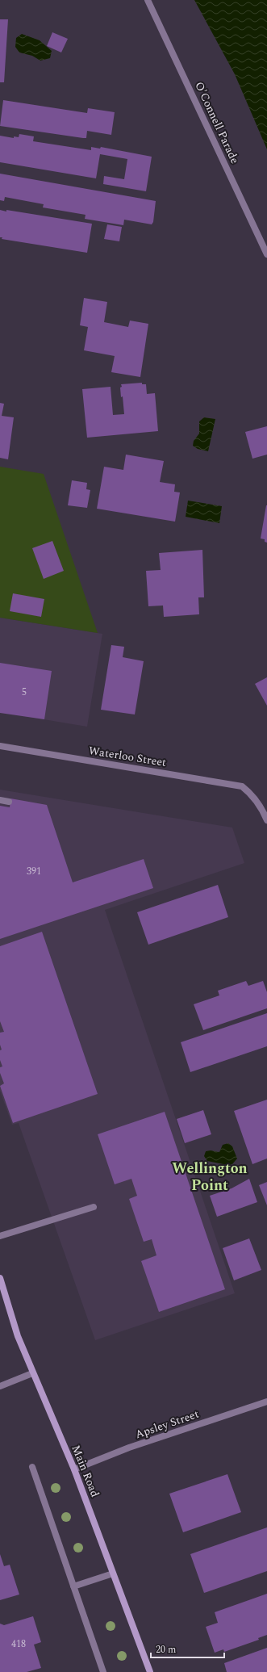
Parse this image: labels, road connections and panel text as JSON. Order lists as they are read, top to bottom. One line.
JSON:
{"streets":{"main road":["Main Road"],"street":["O'Connell Parade","Waterloo Street","Apsley Street"]},"crossings":[["Apsley Street","Main Road"]],"districts":["Wellington Point"],"house_numbers":["5","391","418"],"scale_bar":"20 m"}
